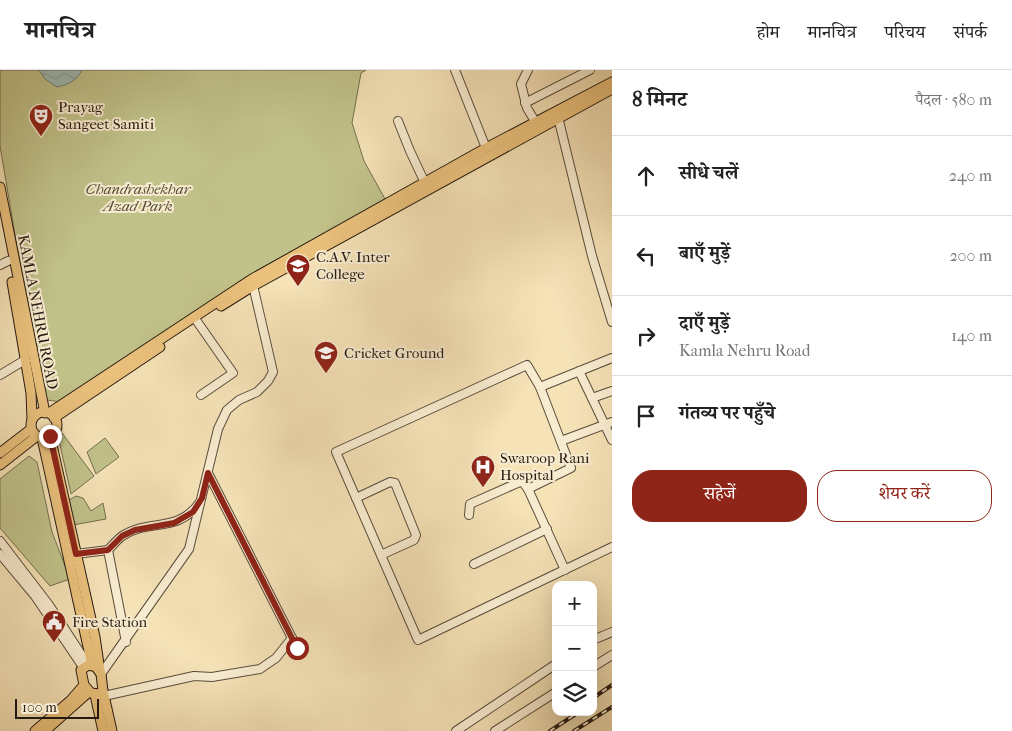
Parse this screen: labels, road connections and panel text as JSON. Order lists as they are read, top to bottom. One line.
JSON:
{"streets":{"main road":["KAMLA NEHRU ROAD"]},"parks":["Chandrashekhar Azad Park"],"places":{"theatre":["Prayag Sangeet Samiti"],"school or university":["C.A.V. Inter College","Cricket Ground"],"hospital":["Swaroop Rani Hospital"],"public building":["Fire Station"]},"scale_bar":"100 m","page":{"header":"मानचित्र","nav":["होम","मानचित्र","परिचय","संपर्क"],"heading":["8 मिनट","पैदल · 580 m"],"list":[["सीधे चलें","240 m"],["बाएँ मुड़ें","200 m"],["दाएँ मुड़ें","Kamla Nehru Road","140 m"],"गंतव्य पर पहुँचे"],"buttons":["सहेजें","शेयर करें"],"map_buttons":["+","−"],"scale":"100 m"}}
